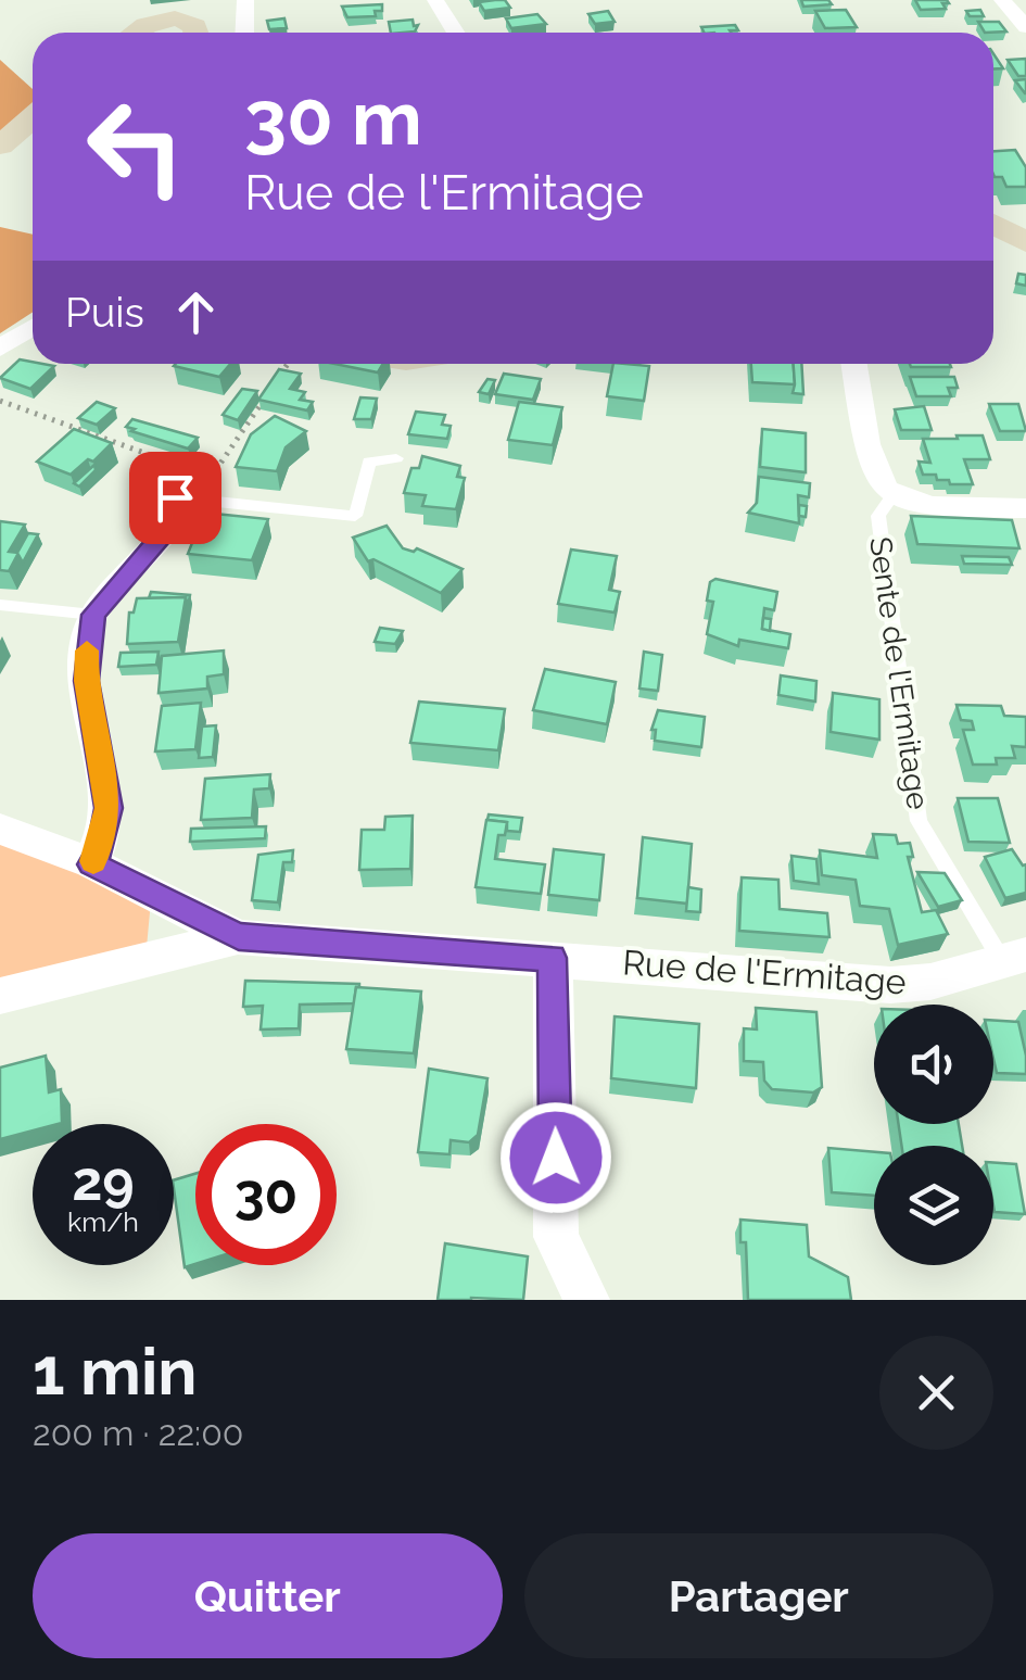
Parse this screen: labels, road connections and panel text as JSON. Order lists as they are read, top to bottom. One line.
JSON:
{"streets":{"street":["Rue de l'Ermitage"],"lane":["Sente de l'Ermitage"]},"crossings":[["Sente de l'Ermitage","Rue de l'Ermitage"]],"page":{"turn":["30 m","Rue de l'Ermitage"],"then":"Puis","speed":"29 km/h","limit":"30","heading":["1 min","200 m · 22:00"],"buttons":["Quitter","Partager"]}}
